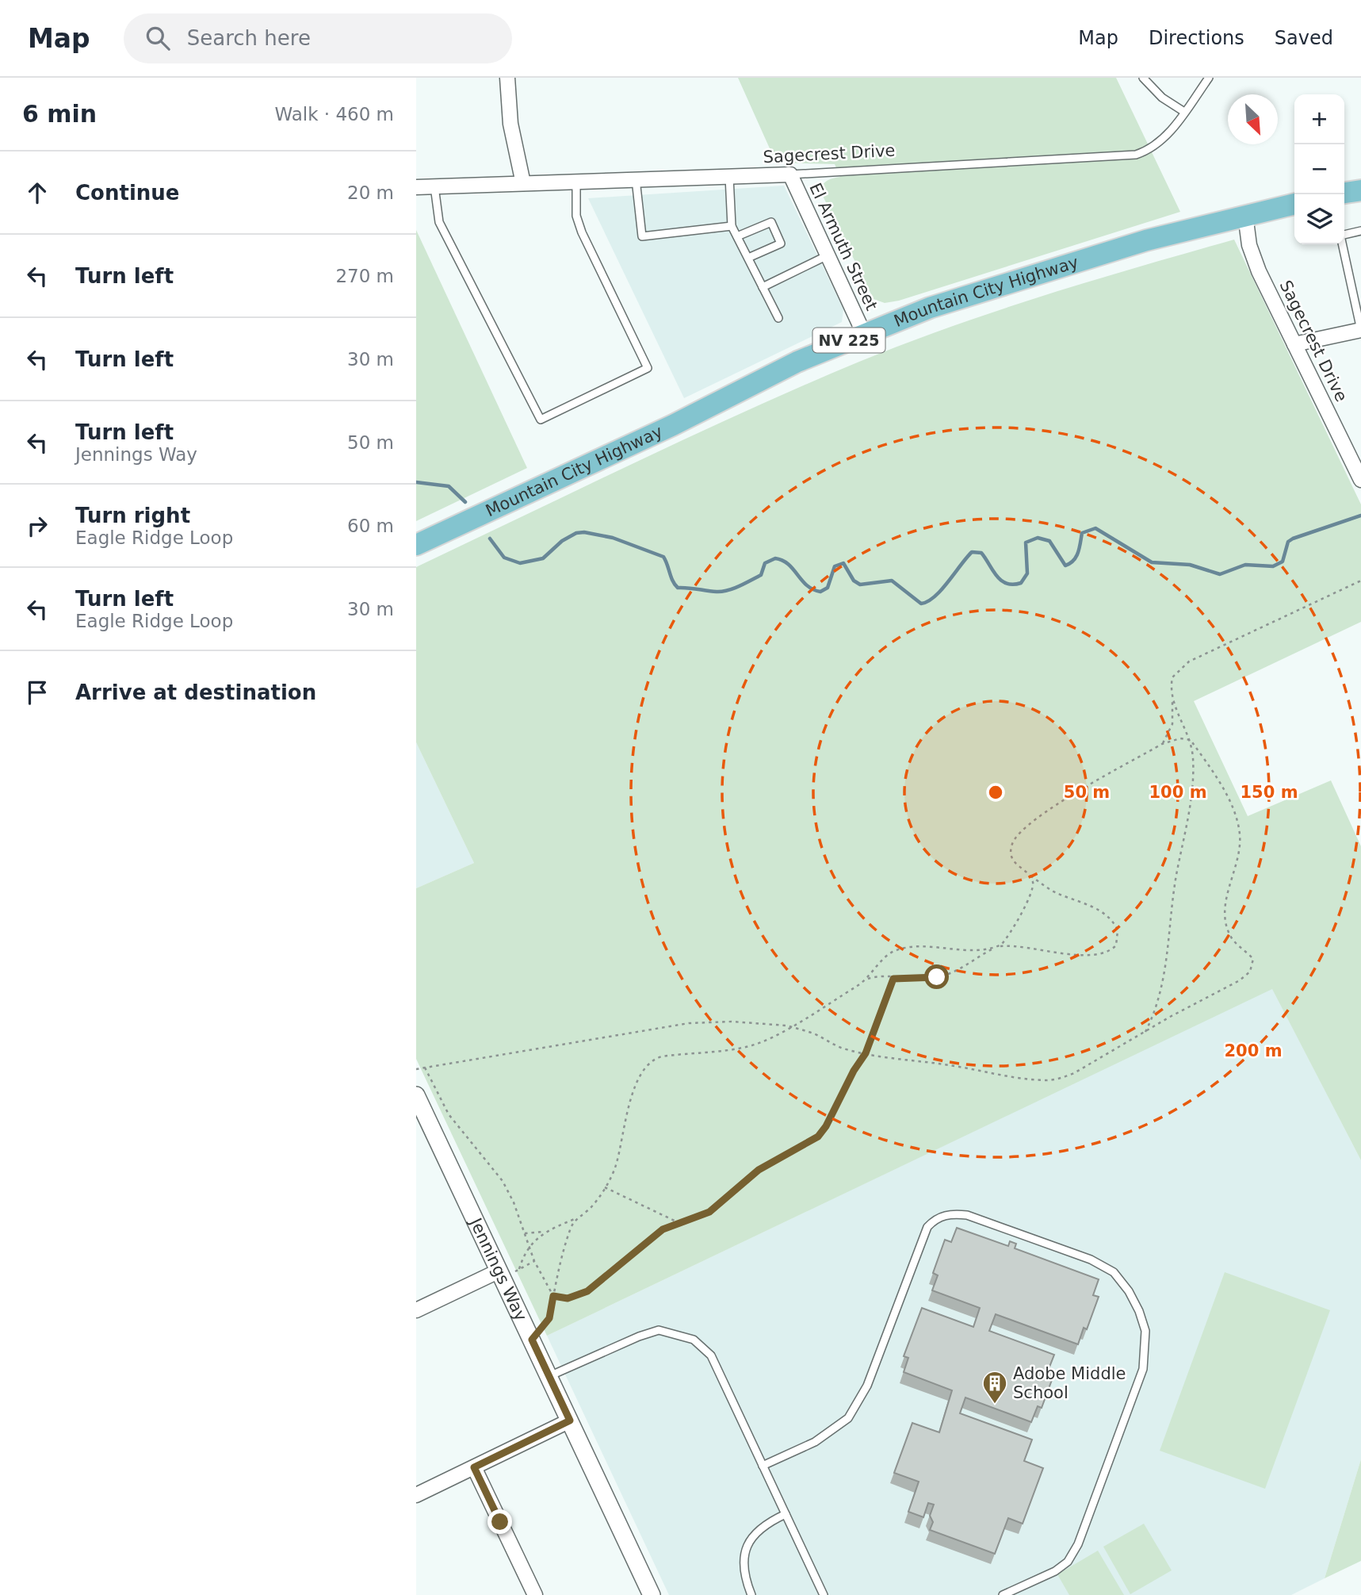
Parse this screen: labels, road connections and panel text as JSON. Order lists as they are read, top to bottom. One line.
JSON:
{"streets":{"main road":["Mountain City Highway","NV 225"],"street":["Sagecrest Drive","El Armuth Street","Jennings Way"]},"crossings":[["Sagecrest Drive","El Armuth Street"],["Sagecrest Drive","Mountain City Highway"],["El Armuth Street","Mountain City Highway"]],"places":{"building":["Adobe Middle School"]},"north":"bottom right","page":{"header":"Map","search":"Search here","nav":["Map","Directions","Saved"],"heading":["6 min","Walk · 460 m"],"map_buttons":["+","−"],"list":[["Continue","20 m"],["Turn left","270 m"],["Turn left","30 m"],["Turn left","Jennings Way","50 m"],["Turn right","Eagle Ridge Loop","60 m"],["Turn left","Eagle Ridge Loop","30 m"],"Arrive at destination"]},"rings":["50 m","100 m","150 m","200 m"]}
